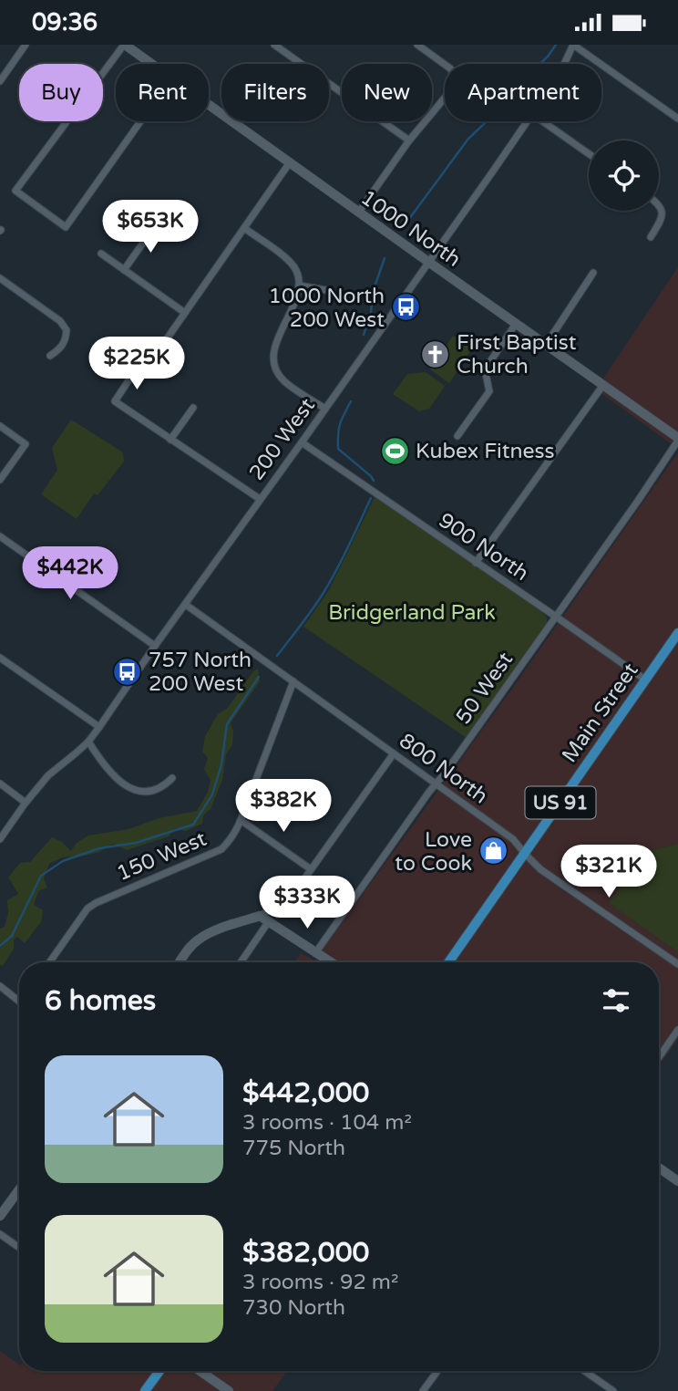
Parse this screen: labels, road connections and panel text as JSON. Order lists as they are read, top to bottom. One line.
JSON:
{"streets":{"main road":["Main Street","US 91"],"street":["1000 North","200 West","900 North","50 West","800 North","150 West"]},"crossings":[["1000 North","200 West"],["1000 North","50 West"],["200 West","900 North"],["200 West","800 North"],["900 North","50 West"],["900 North","Main Street"],["50 West","800 North"],["Main Street","800 North"],["800 North","150 West"]],"parks":["Bridgerland Park"],"places":{"bus stop":["1000 North 200 West","757 North 200 West"],"church":["First Baptist Church"],"sports":["Kubex Fitness"],"shop":["Love to Cook"]},"page":{"status":"09:36","chip":["Buy","Rent","Filters","New","Apartment"],"price":["$653K","$225K","$442K","$382K","$321K","$333K"],"heading":"6 homes","list":[{"name":"$442,000","note":"3 rooms · 104 m² · 775 North"},{"name":"$382,000","note":"3 rooms · 92 m² · 730 North"}]}}
